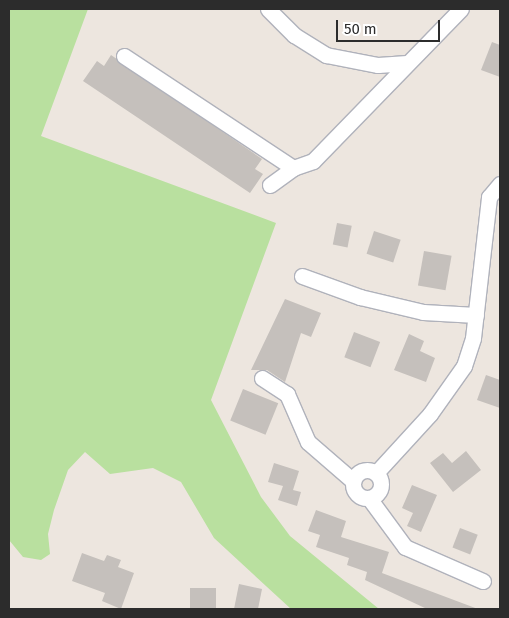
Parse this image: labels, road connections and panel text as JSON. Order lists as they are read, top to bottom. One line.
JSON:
{"scale_bar":"50 m"}
